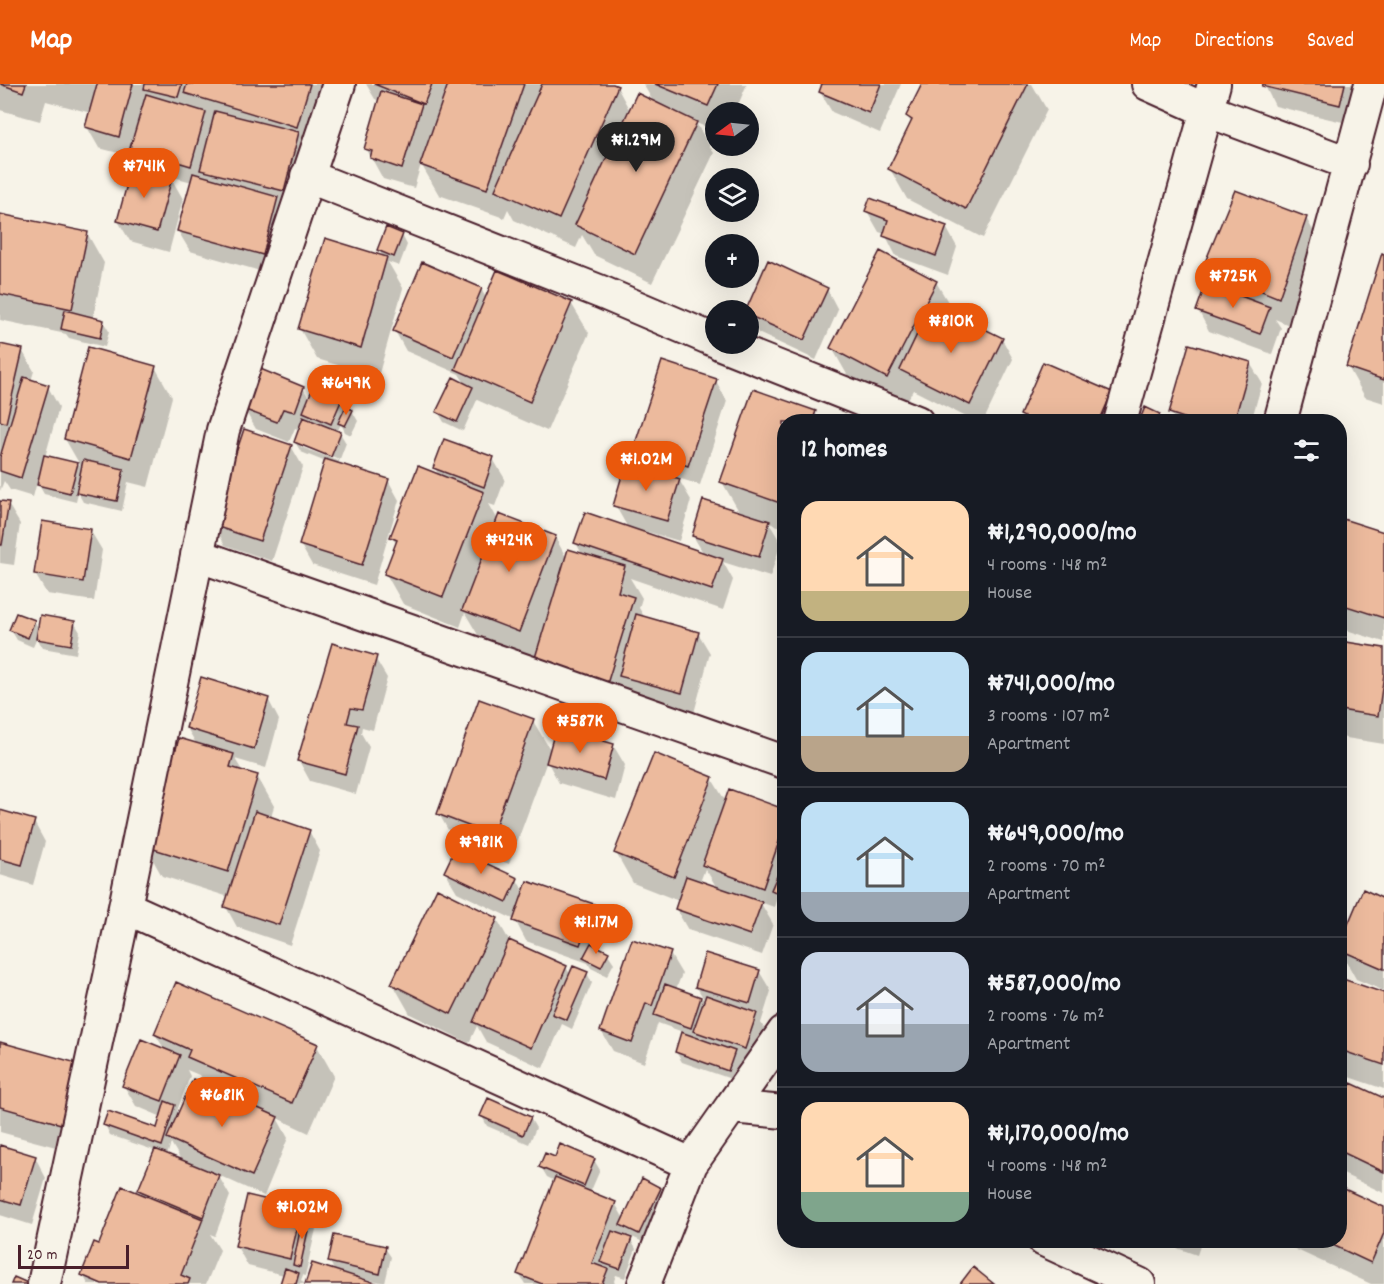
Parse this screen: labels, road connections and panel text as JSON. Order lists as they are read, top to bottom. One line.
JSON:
{"scale_bar":"20 m","north":"left","page":{"header":"Map","nav":["Map","Directions","Saved"],"map_buttons":["+","−"],"price":["₦1.29M","₦741K","₦725K","₦810K","₦649K","₦1.02M","₦424K","₦587K","₦981K","₦1.17M","₦681K","₦1.02M"],"heading":"12 homes","list":[{"name":"₦1,290,000/mo","note":"4 rooms · 148 m² · House"},{"name":"₦741,000/mo","note":"3 rooms · 107 m² · Apartment"},{"name":"₦649,000/mo","note":"2 rooms · 70 m² · Apartment"},{"name":"₦587,000/mo","note":"2 rooms · 76 m² · Apartment"},{"name":"₦1,170,000/mo","note":"4 rooms · 148 m² · House"}],"scale":"20 m"}}
